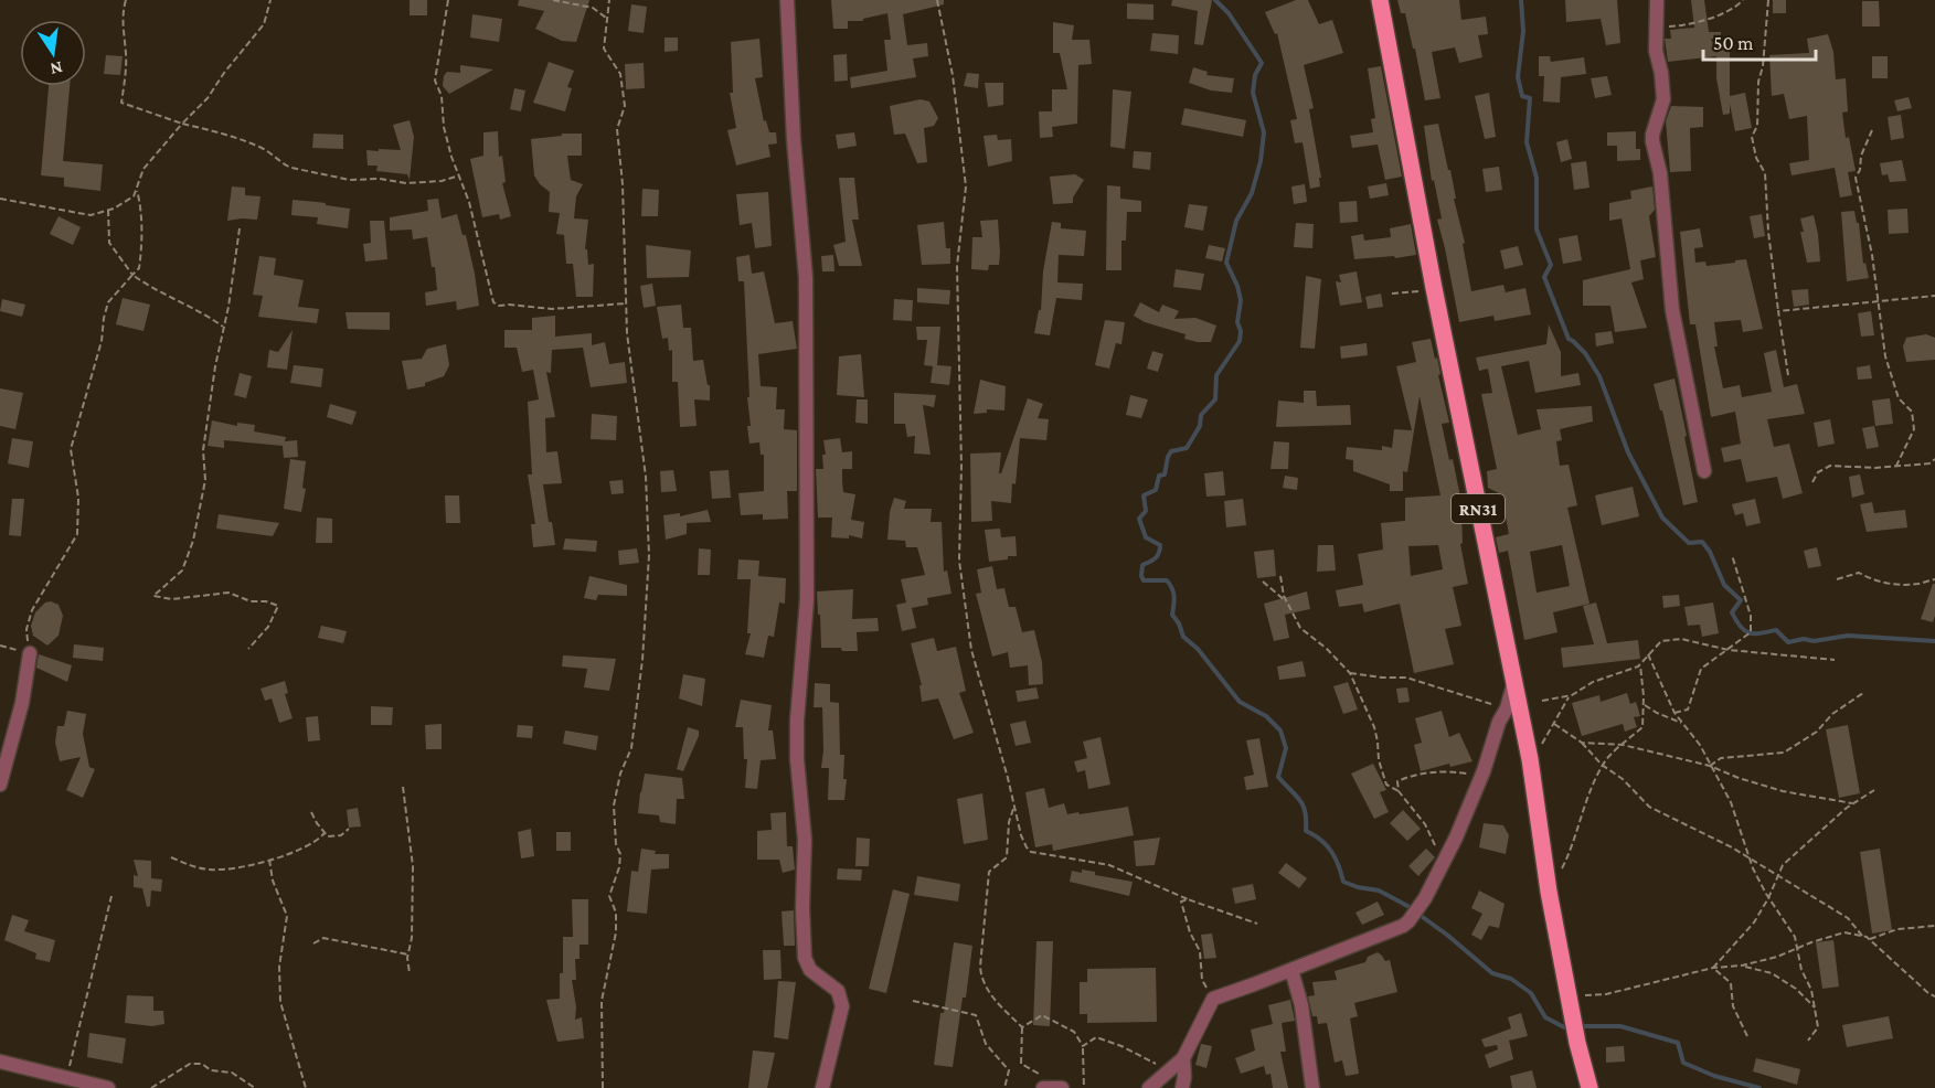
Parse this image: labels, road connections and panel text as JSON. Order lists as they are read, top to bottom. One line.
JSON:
{"streets":{"main road":["RN31"]},"scale_bar":"50 m","north":"bottom"}
